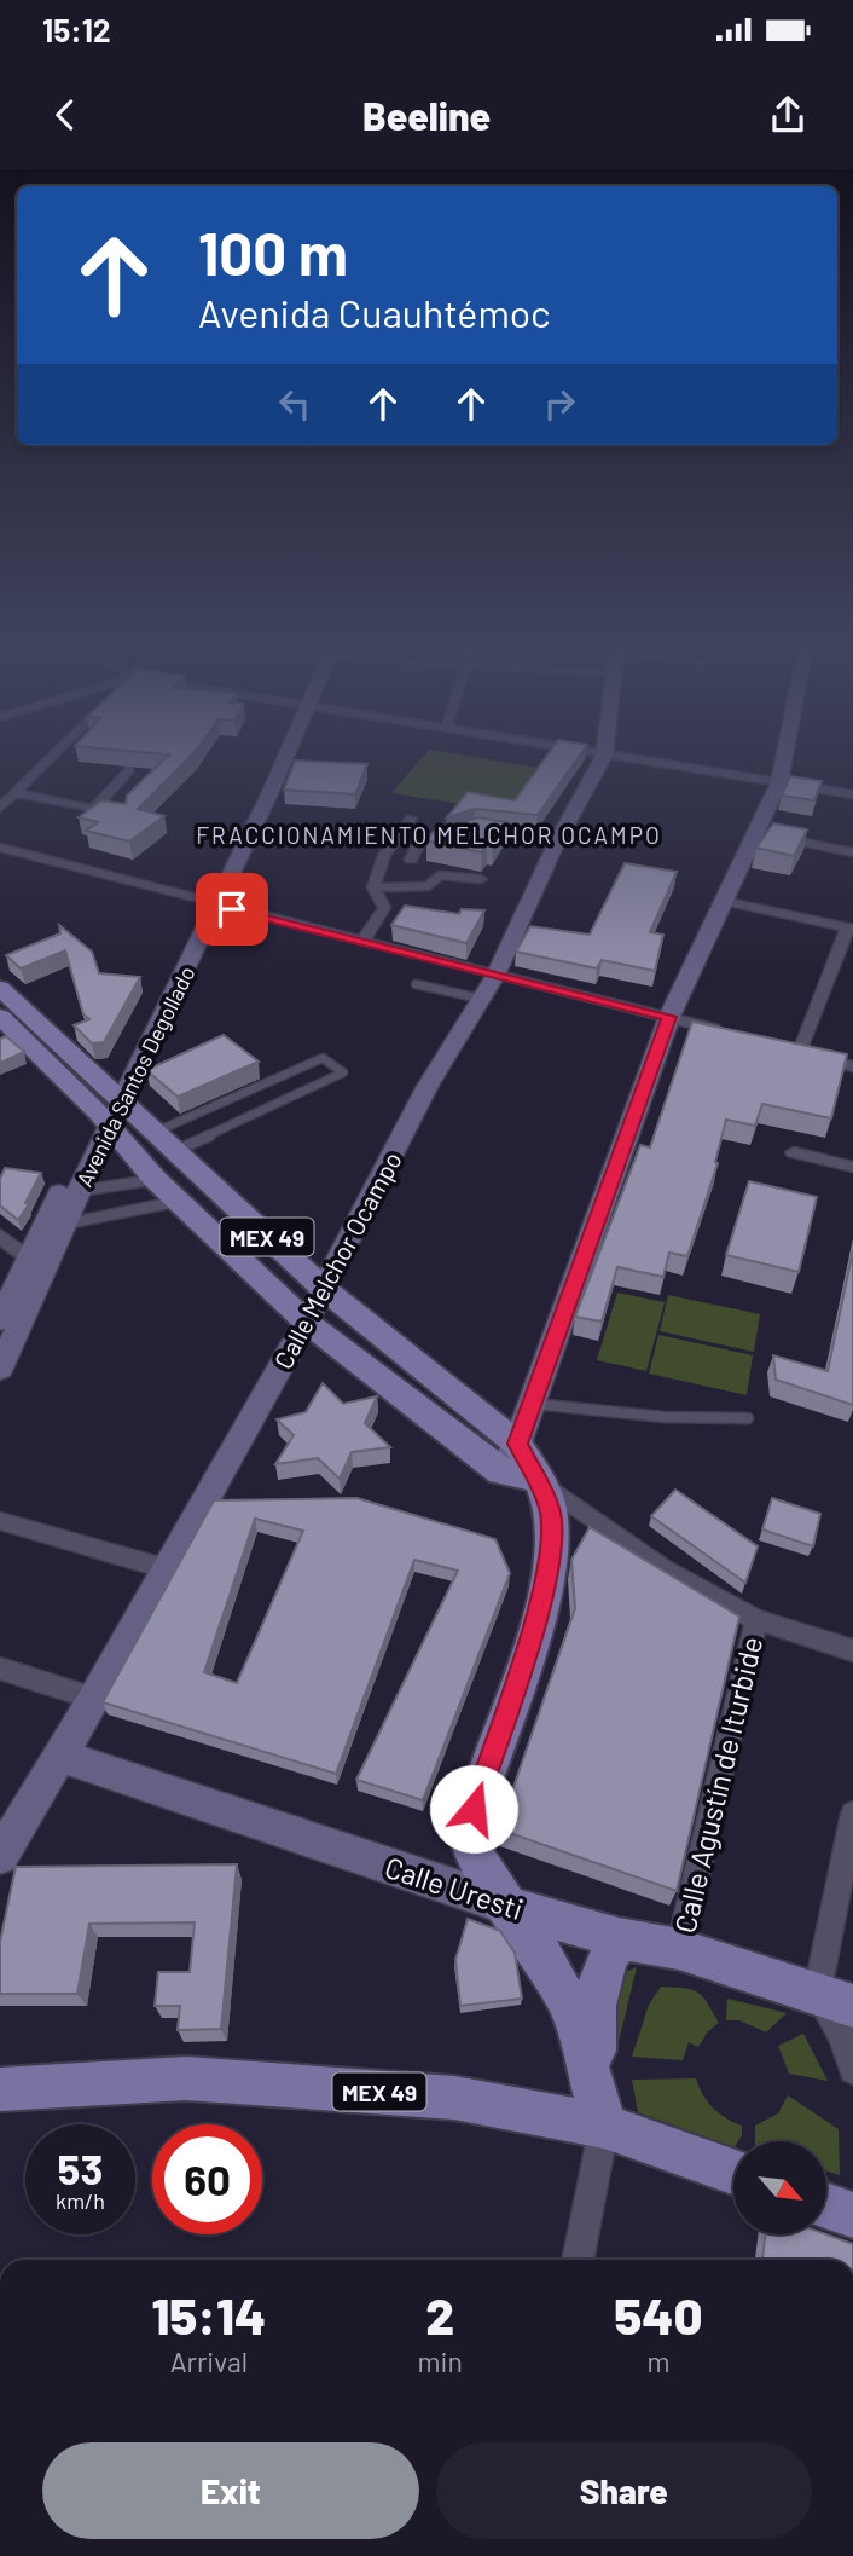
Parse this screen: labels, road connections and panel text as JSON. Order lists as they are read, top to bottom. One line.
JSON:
{"streets":{"main road":["MEX 49","Calle Uresti"],"street":["Avenida Santos Degollado","Calle Melchor Ocampo","Calle Agustín de Iturbide"]},"crossings":[["Avenida Santos Degollado","MEX 49"],["MEX 49","Calle Melchor Ocampo"],["Calle Melchor Ocampo","Calle Uresti"],["Calle Agustín de Iturbide","Calle Uresti"]],"districts":["FRACCIONAMIENTO MELCHOR OCAMPO"],"north":"bottom right","page":{"status":"15:12","header":"Beeline","turn":["100 m","Avenida Cuauhtémoc"],"speed":"53 km/h","limit":"60","eta":["15:14","Arrival","2","min","540","m"],"buttons":["Exit","Share"]}}
